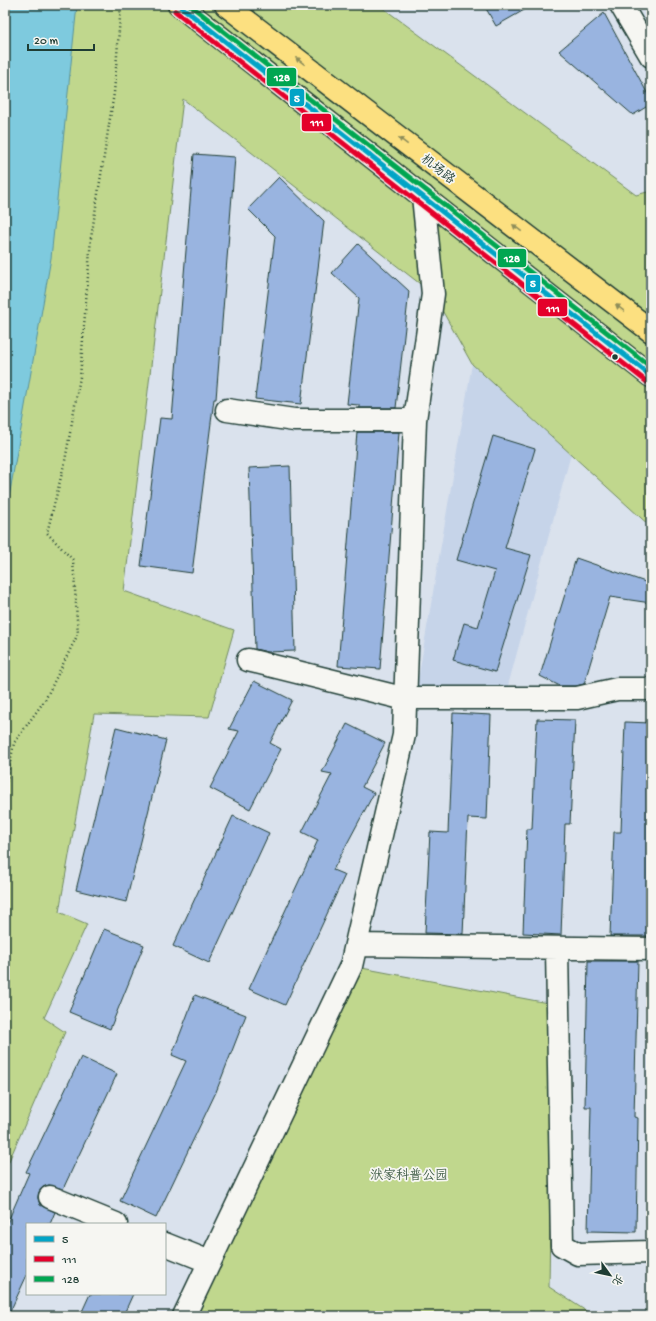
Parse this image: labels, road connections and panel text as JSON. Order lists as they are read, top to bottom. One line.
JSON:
{"streets":{"main road":["机场路"]},"parks":["洑家科普公园"],"lines":["transit line 5","transit line 128","transit line 111"],"legend":["5","111","128"],"scale_bar":"20 m","north":"bottom right"}
